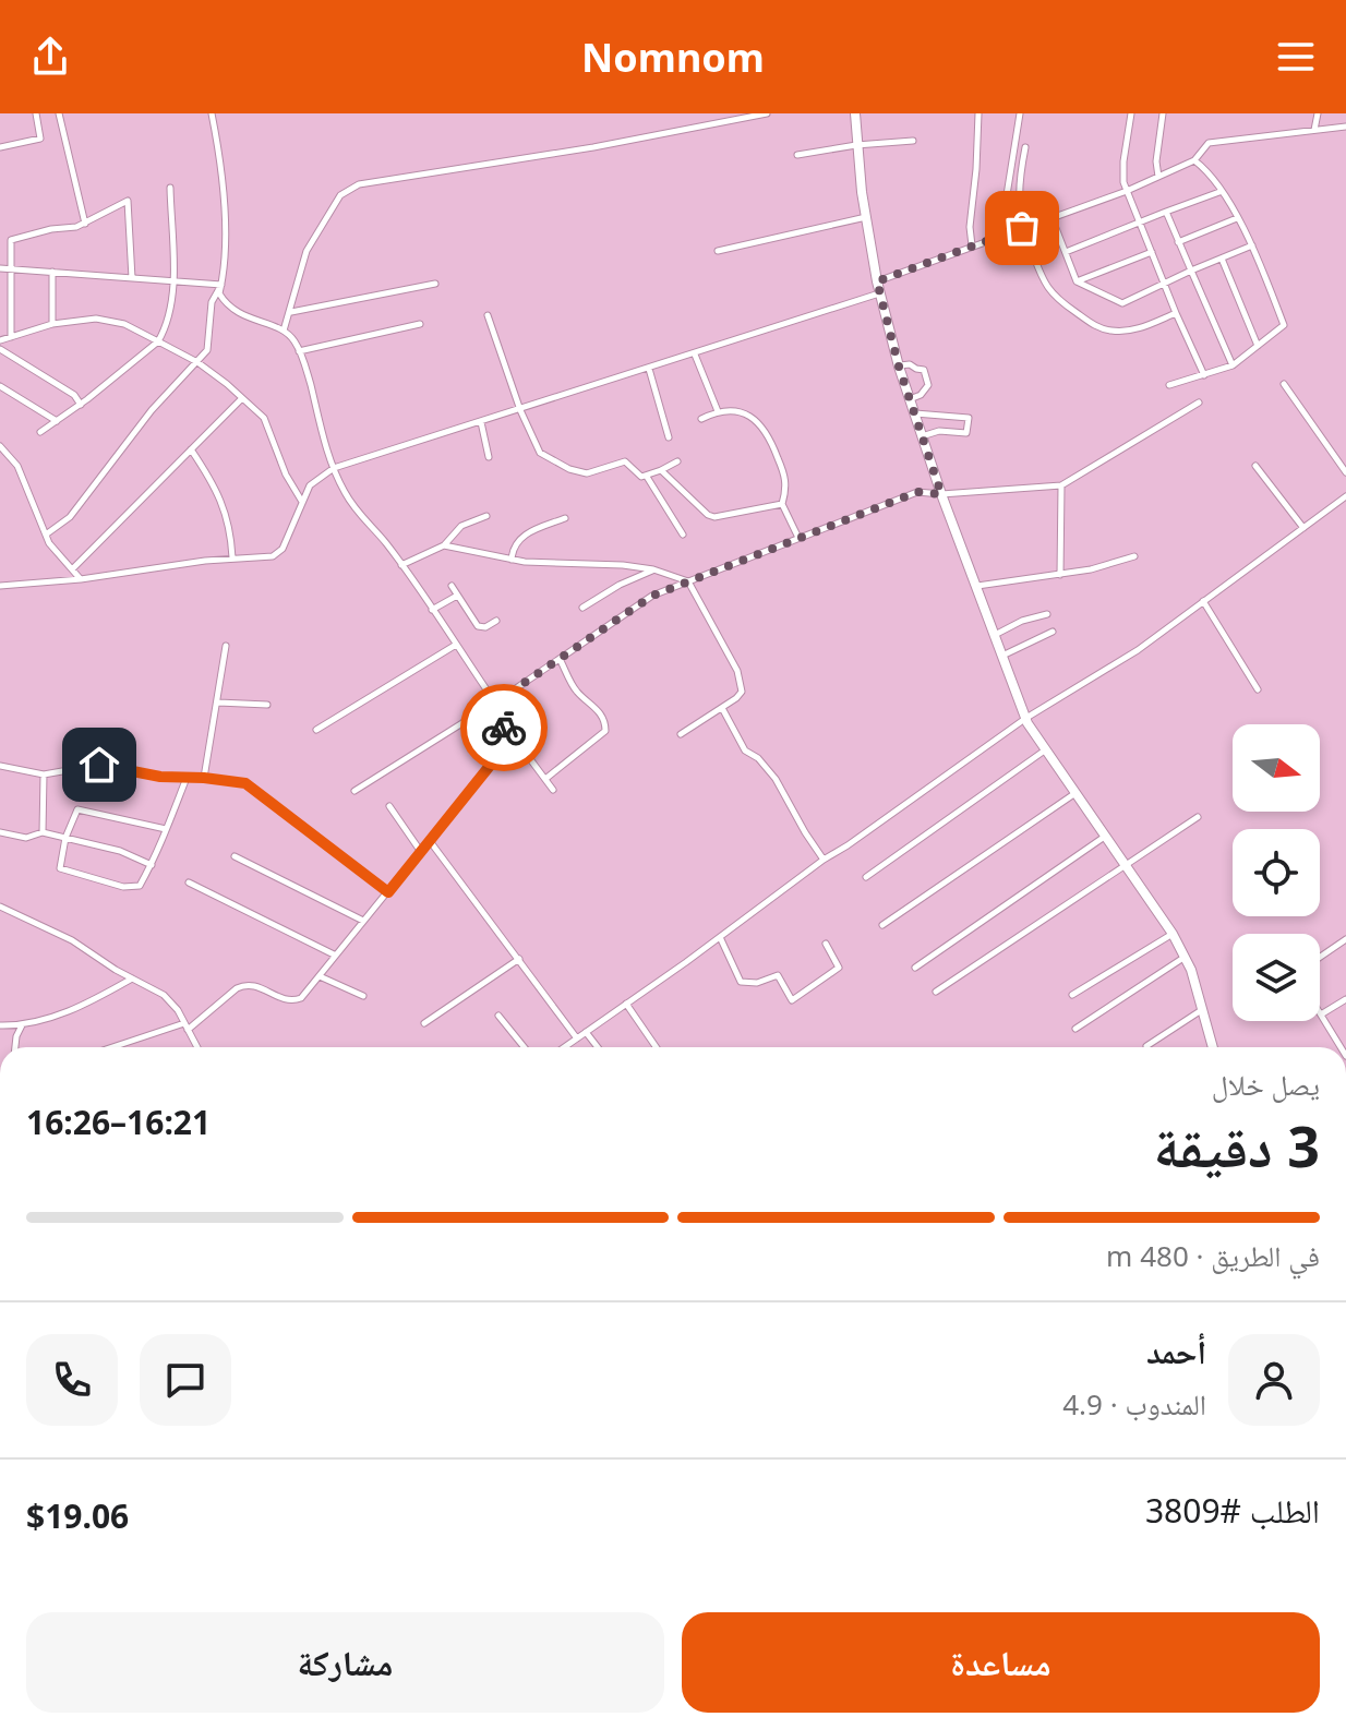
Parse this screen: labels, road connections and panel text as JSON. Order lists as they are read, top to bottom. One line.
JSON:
{"north":"right","page":{"header":"Nomnom","heading":["3 دقيقة","يصل خلال","16:21–16:26"],"panel":["أحمد","المندوب · 4.9","الطلب #3809","$19.06"],"bar":"في الطريق · 480 m","buttons":["مساعدة","مشاركة"]}}
